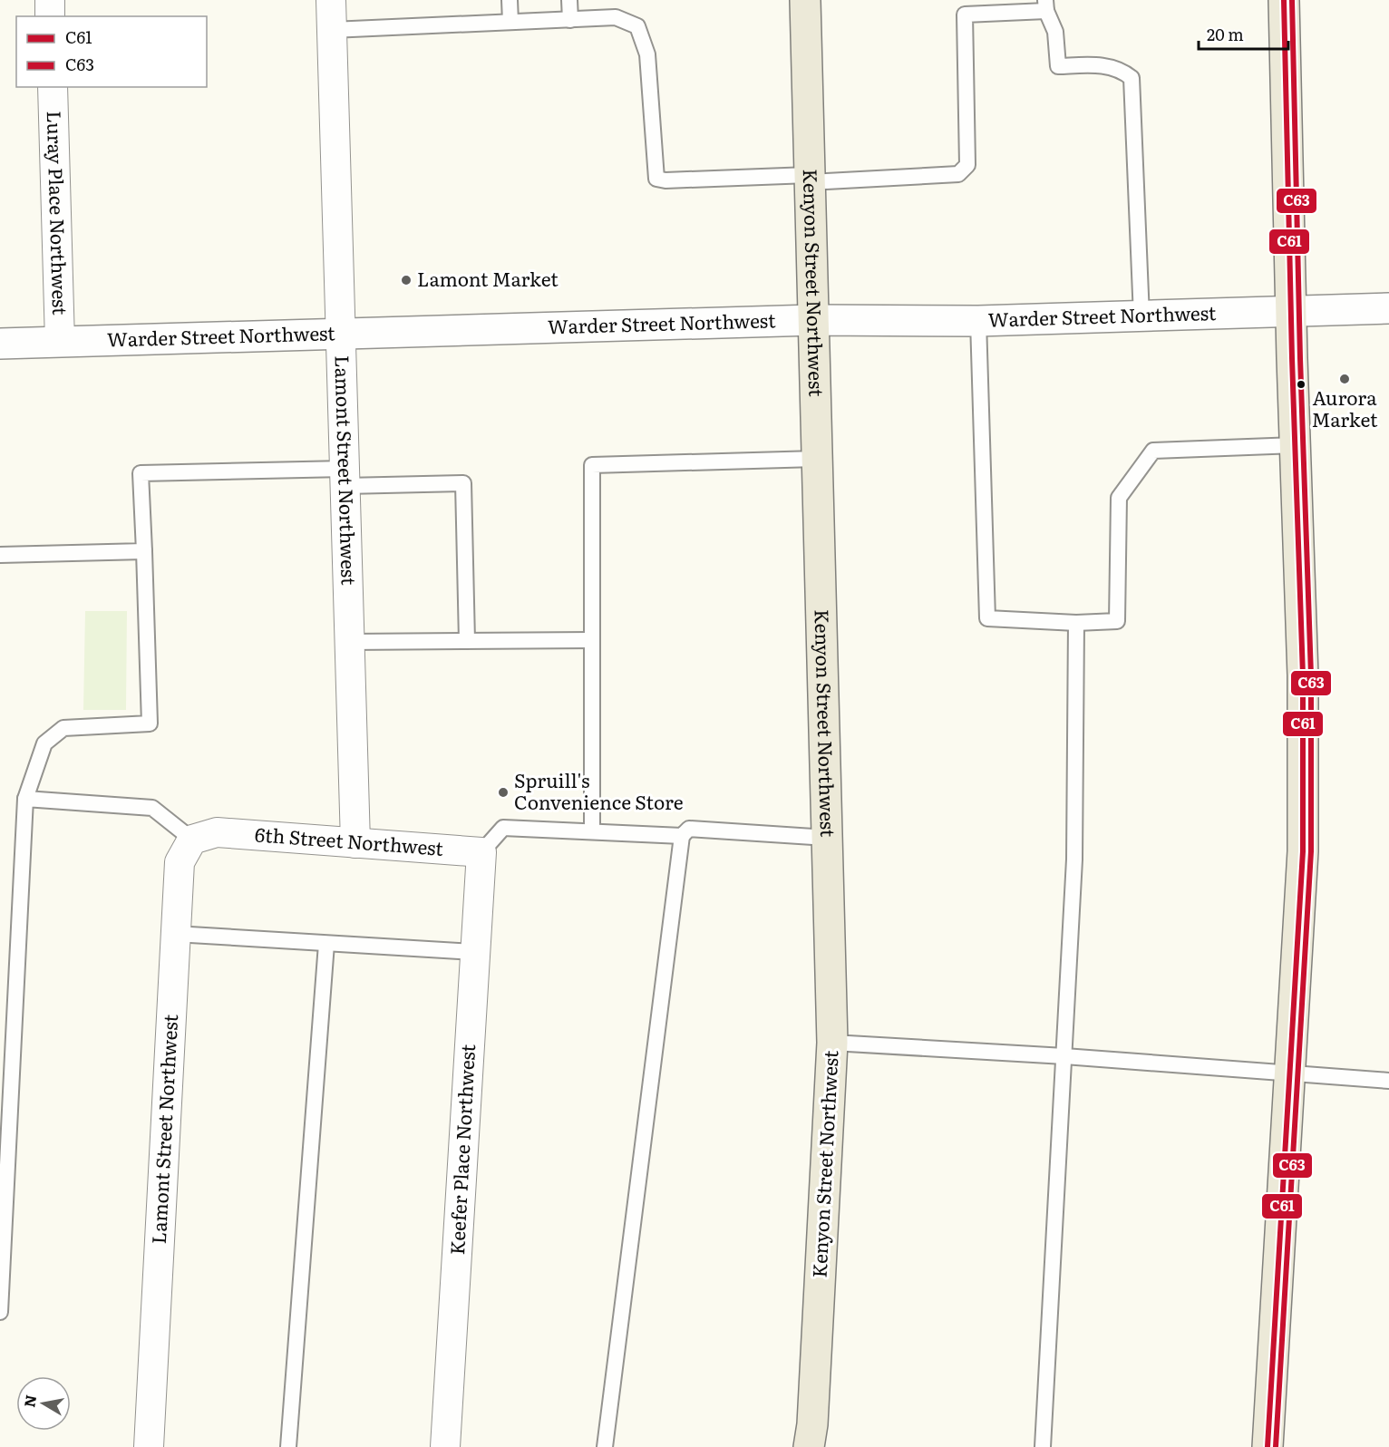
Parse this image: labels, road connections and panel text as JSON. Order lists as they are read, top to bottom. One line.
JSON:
{"streets":{"main road":["Kenyon Street Northwest"],"street":["Luray Place Northwest","Warder Street Northwest","Lamont Street Northwest","6th Street Northwest","Keefer Place Northwest"]},"crossings":[["Luray Place Northwest","Warder Street Northwest"],["Kenyon Street Northwest","Warder Street Northwest"],["Warder Street Northwest","Lamont Street Northwest"],["Lamont Street Northwest","6th Street Northwest"],["6th Street Northwest","Keefer Place Northwest"]],"places":["Lamont Market","Aurora Market","Spruill's Convenience Store"],"lines":["transit line C61","transit line C63"],"legend":["C61","C63"],"scale_bar":"20 m","north":"left"}
